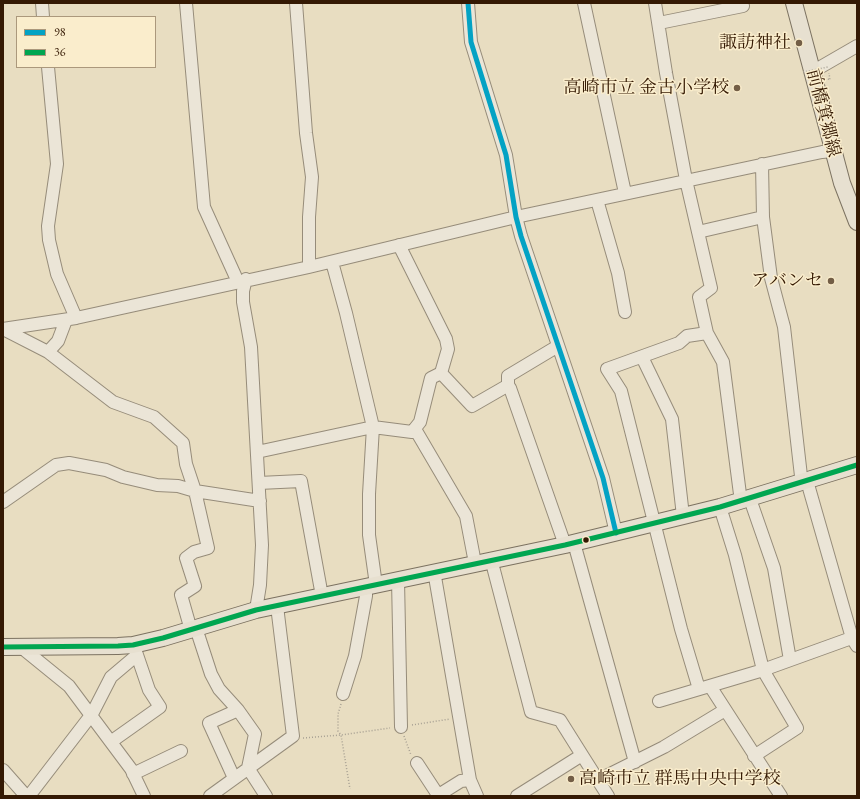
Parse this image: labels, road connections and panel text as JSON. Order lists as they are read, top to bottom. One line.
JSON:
{"streets":{"main road":["前橋箕郷線"]},"places":["諏訪神社","高崎市立 金古小学校","アバンセ","高崎市立 群馬中央中学校"],"lines":["transit line 98","transit line 36"],"legend":["98","36"]}
